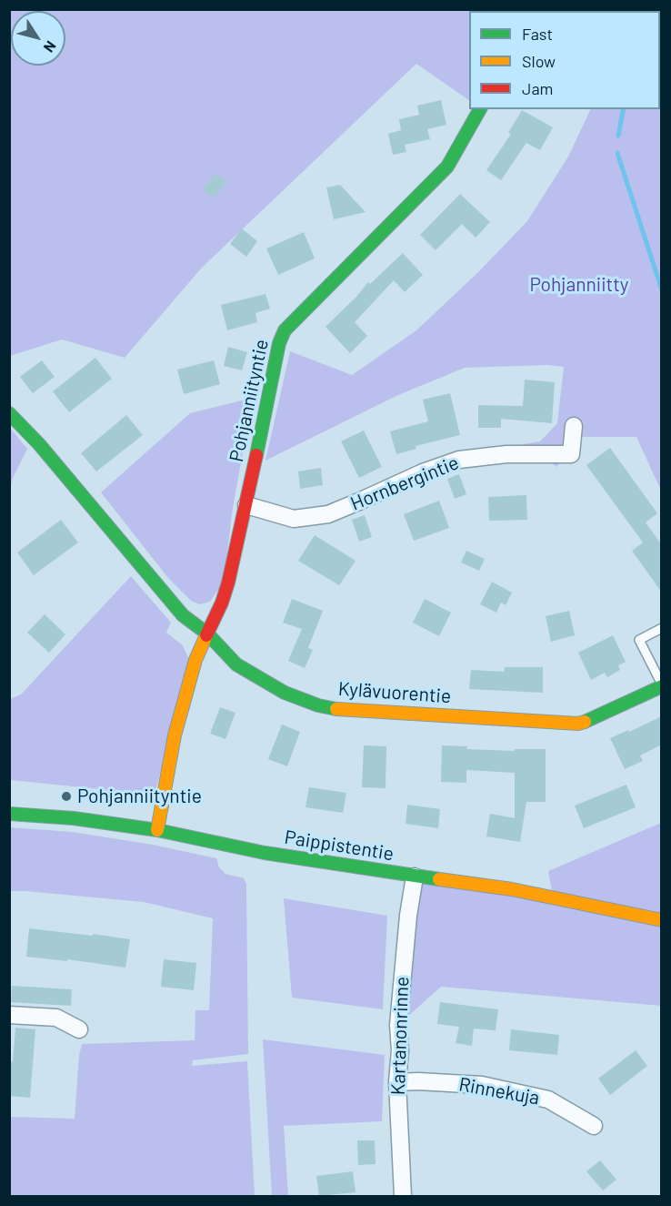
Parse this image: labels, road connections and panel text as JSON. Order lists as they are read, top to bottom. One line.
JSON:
{"streets":{"street":["Pohjanniityntie","Hornbergintie","Kylävuorentie","Paippistentie","Kartanonrinne","Rinnekuja"]},"crossings":[["Pohjanniityntie","Hornbergintie"],["Pohjanniityntie","Kylävuorentie"],["Pohjanniityntie","Paippistentie"],["Paippistentie","Kartanonrinne"],["Kartanonrinne","Rinnekuja"]],"parks":["Pohjanniitty"],"places":["Pohjanniityntie"],"legend":["Fast","Slow","Jam"],"north":"bottom right"}
